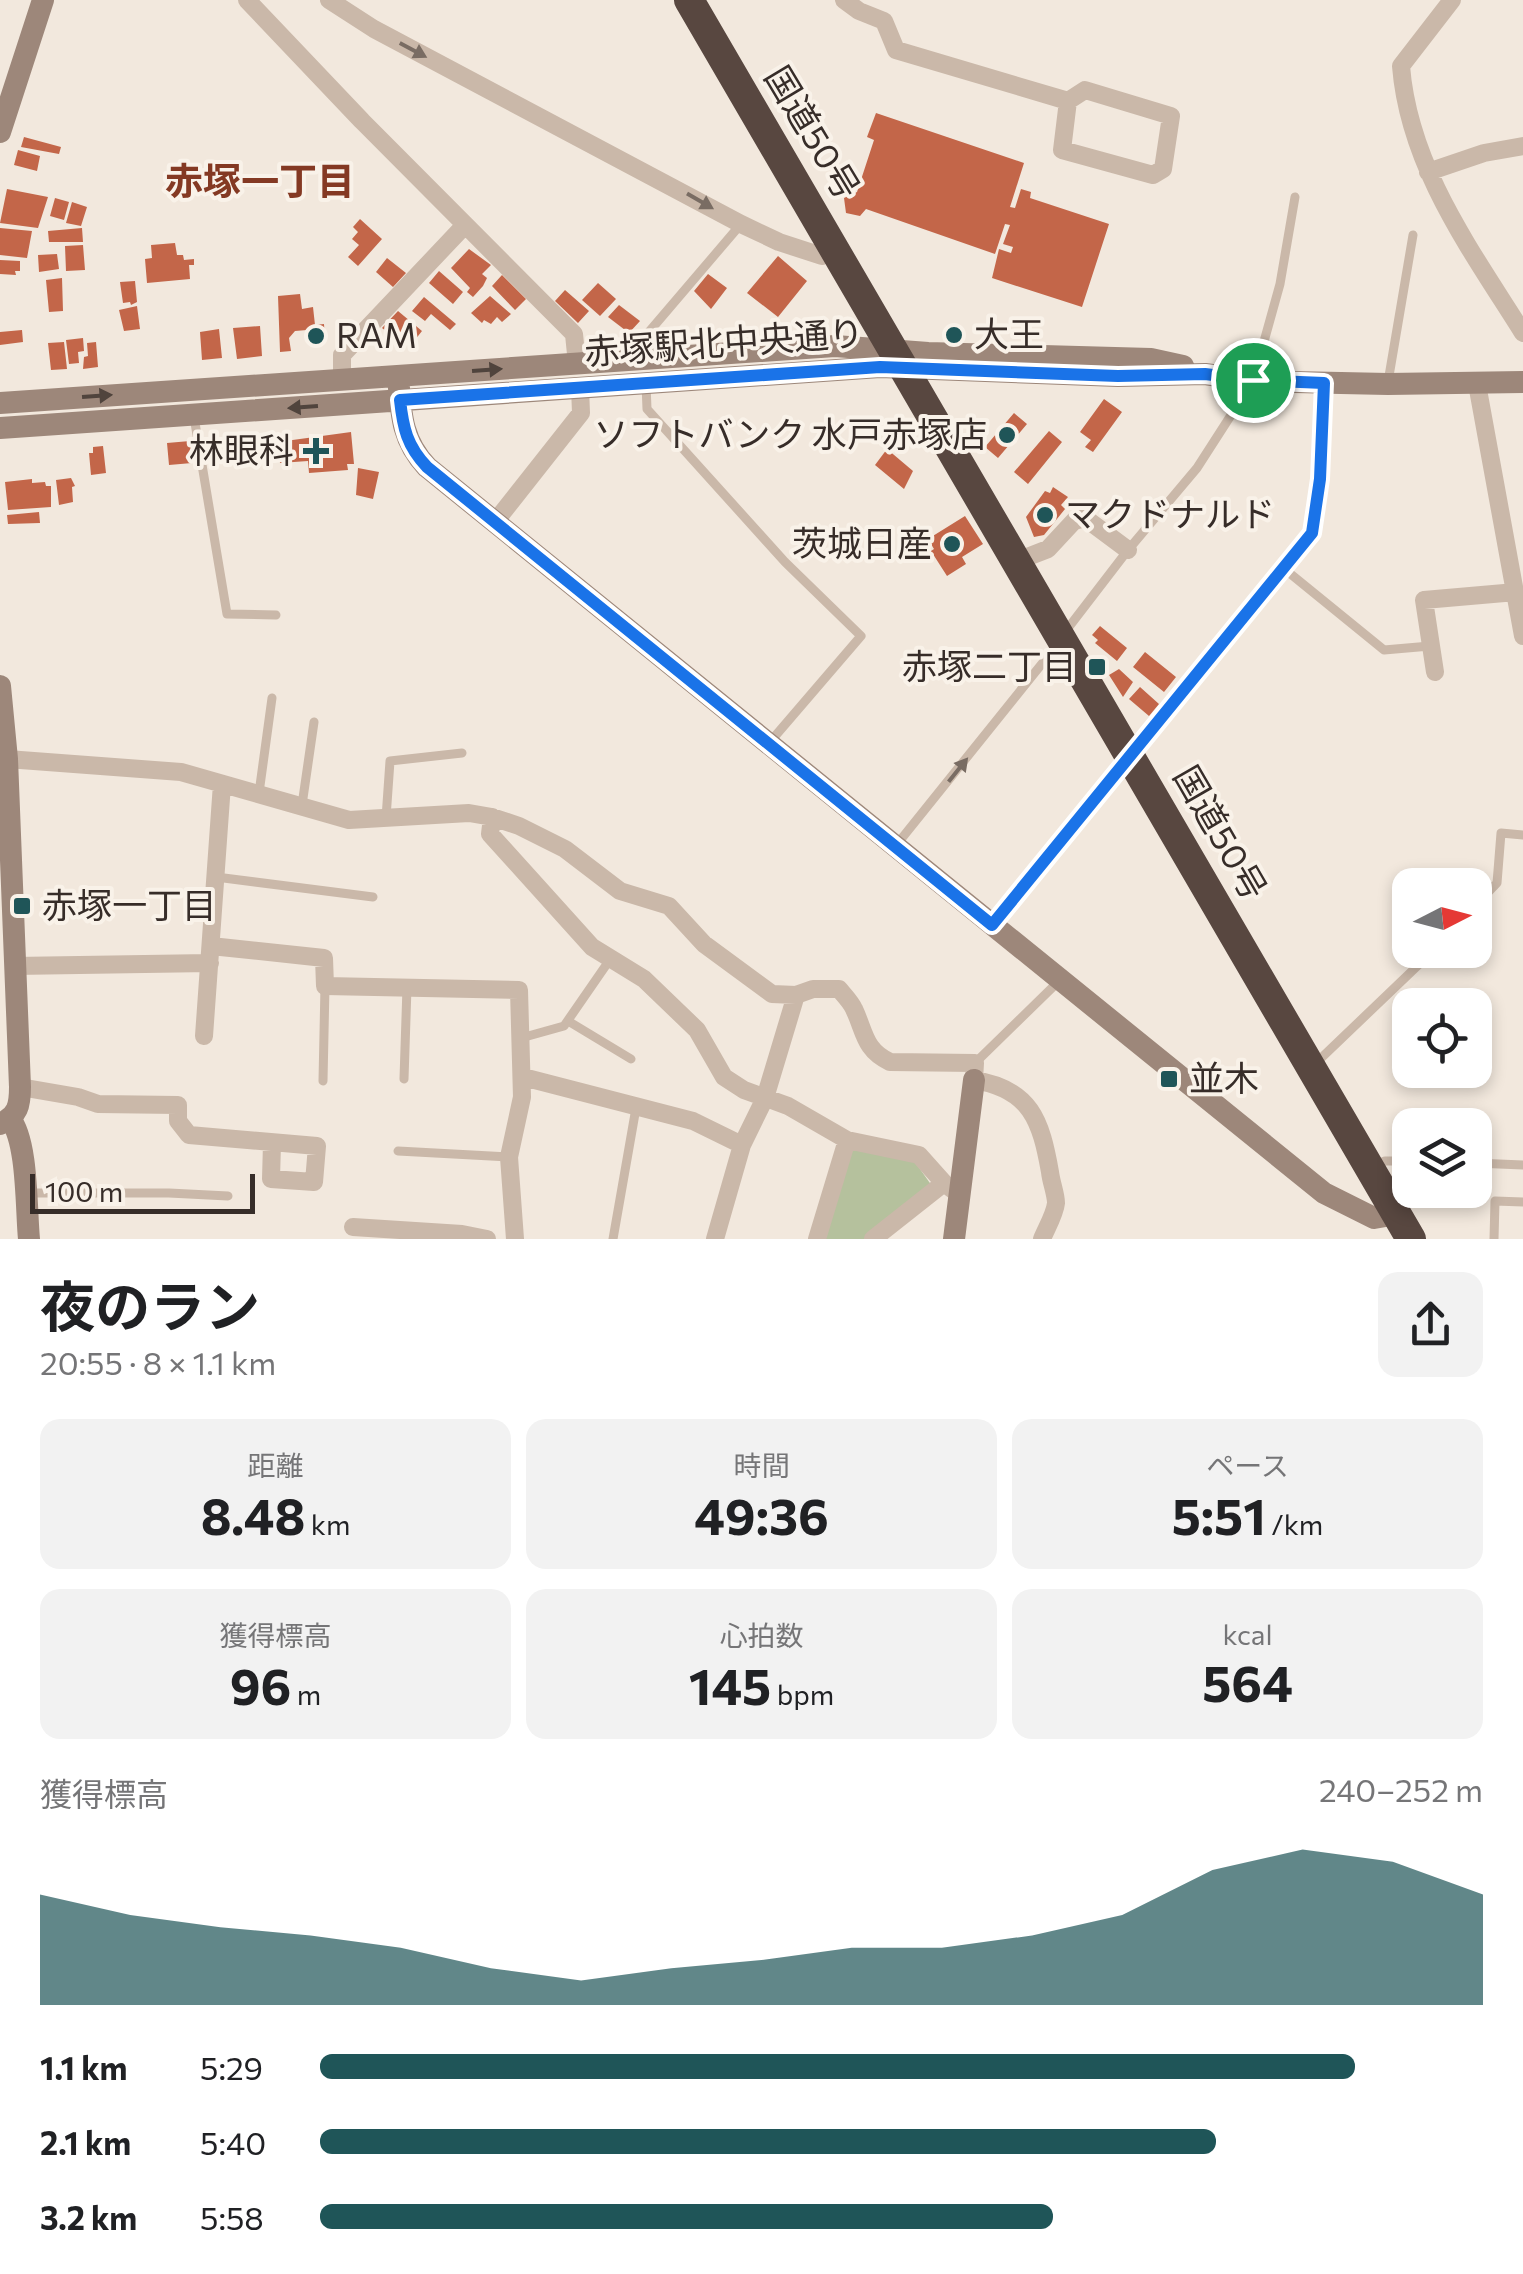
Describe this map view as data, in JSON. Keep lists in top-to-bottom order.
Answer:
{
  "streets": {
    "highway": ["国道50号"],
    "street": ["赤塚駅北中央通り"]
  },
  "crossings": [
    ["国道50号", "赤塚駅北中央通り"]
  ],
  "districts": ["赤塚一丁目"],
  "places": {
    "other": [
      "大王",
      "RAM",
      "ソフトバンク 水戸赤塚店",
      "マクドナルド",
      "茨城日産"
    ],
    "health": ["林眼科"],
    "transit": ["赤塚二丁目", "赤塚一丁目", "並木"]
  },
  "scale_bar": "100 m",
  "north": "right",
  "page": {
    "scale": "100 m",
    "heading": ["夜のラン", "20:55 · 8 × 1.1 km"],
    "stats": [
      ["距離", "8.48 km"],
      ["時間", "49:36"],
      ["ペース", "5:51 /km"],
      ["獲得標高", "96 m"],
      ["心拍数", "145 bpm"],
      ["kcal", "564"]
    ],
    "chart": ["獲得標高", "240–252 m"],
    "list": [
      {
        "name": "1.1 km",
        "note": "5:29"
      },
      {
        "name": "2.1 km",
        "note": "5:40"
      },
      {
        "name": "3.2 km",
        "note": "5:58"
      }
    ]
  }
}
